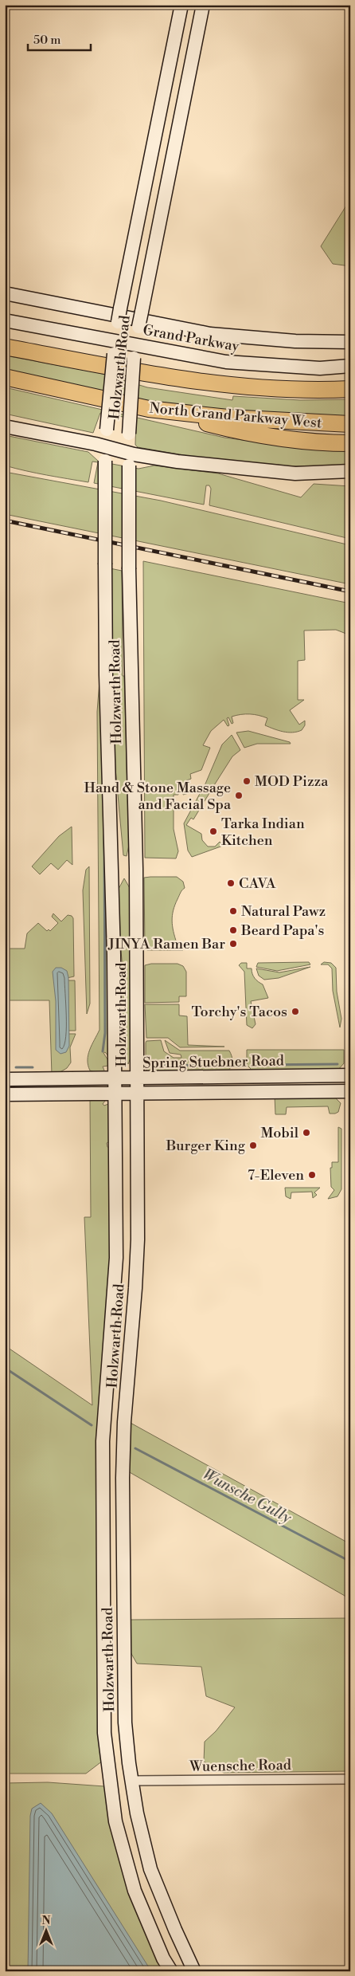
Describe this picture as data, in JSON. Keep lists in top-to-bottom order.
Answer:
{
  "streets": {
    "highway": ["North Grand Parkway West"],
    "main road": ["Grand Parkway", "Holzwarth Road", "Spring Stuebner Road"],
    "street": ["Wuensche Road"]
  },
  "crossings": [
    ["Grand Parkway", "Holzwarth Road"],
    ["Holzwarth Road", "Spring Stuebner Road"],
    ["Holzwarth Road", "Wuensche Road"]
  ],
  "water": ["Wunsche Gully"],
  "places": [
    "MOD Pizza",
    "Hand & Stone Massage and Facial Spa",
    "Tarka Indian Kitchen",
    "CAVA",
    "Natural Pawz",
    "Beard Papa's",
    "JINYA Ramen Bar",
    "Torchy's Tacos",
    "Mobil",
    "Burger King",
    "7-Eleven"
  ],
  "scale_bar": "50 m",
  "north": "top"
}
